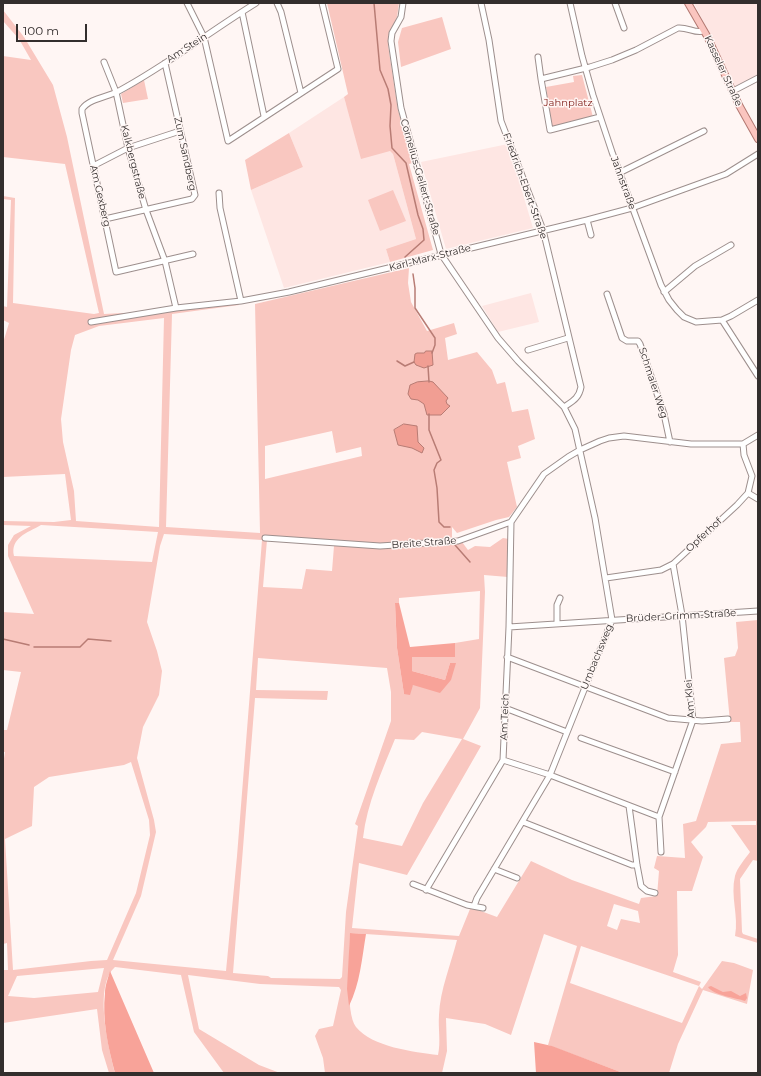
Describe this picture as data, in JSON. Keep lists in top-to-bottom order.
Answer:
{
  "streets": {
    "main road": ["Kasseler Straße"],
    "street": [
      "Am Stein",
      "Zum Sandberg",
      "Kalkbergstraße",
      "Cornelius-Gellert-Straße",
      "Jahnstraße",
      "Friedrich-Ebert-Straße",
      "Am Gexberg",
      "Karl-Marx-Straße",
      "Schmaler Weg",
      "Opferhof",
      "Breite Straße",
      "Brüder-Grimm-Straße",
      "Umbachsweg",
      "Am Klei",
      "Am Teich"
    ]
  },
  "crossings": [
    ["Am Stein", "Zum Sandberg"],
    ["Am Stein", "Kalkbergstraße"],
    ["Am Stein", "Am Gexberg"],
    ["Zum Sandberg", "Kalkbergstraße"],
    ["Kalkbergstraße", "Am Gexberg"],
    ["Kalkbergstraße", "Karl-Marx-Straße"],
    ["Cornelius-Gellert-Straße", "Friedrich-Ebert-Straße"],
    ["Cornelius-Gellert-Straße", "Karl-Marx-Straße"],
    ["Cornelius-Gellert-Straße", "Umbachsweg"],
    ["Jahnstraße", "Karl-Marx-Straße"],
    ["Friedrich-Ebert-Straße", "Karl-Marx-Straße"],
    ["Friedrich-Ebert-Straße", "Umbachsweg"],
    ["Opferhof", "Umbachsweg"],
    ["Opferhof", "Am Klei"],
    ["Breite Straße", "Am Teich"],
    ["Brüder-Grimm-Straße", "Umbachsweg"],
    ["Brüder-Grimm-Straße", "Am Klei"],
    ["Brüder-Grimm-Straße", "Am Teich"]
  ],
  "parks": ["Jahnplatz"],
  "scale_bar": "100 m"
}
